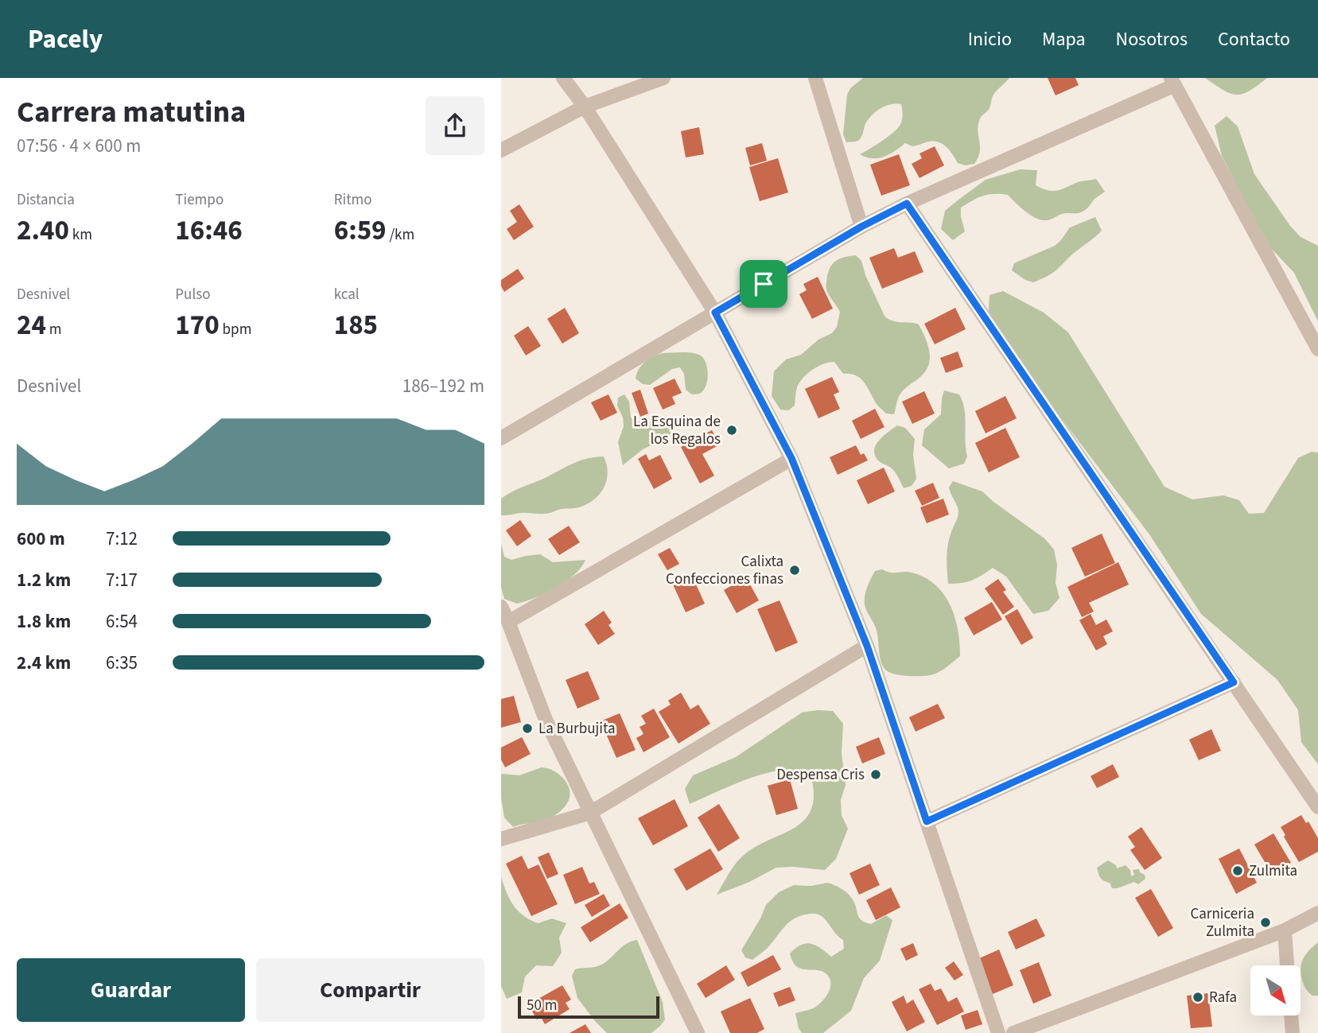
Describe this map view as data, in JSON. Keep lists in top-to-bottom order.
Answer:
{
  "places": [
    "La Esquina de los Regalos",
    "Calixta Confecciones finas",
    "La Burbujita",
    "Despensa Cris",
    "Zulmita",
    "Carniceria Zulmita",
    "Rafa"
  ],
  "scale_bar": "50 m",
  "north": "bottom right",
  "page": {
    "header": "Pacely",
    "nav": [
      "Inicio",
      "Mapa",
      "Nosotros",
      "Contacto"
    ],
    "heading": ["Carrera matutina", "07:56 · 4 × 600 m"],
    "stats": [
      ["Distancia", "2.40 km"],
      ["Tiempo", "16:46"],
      ["Ritmo", "6:59 /km"],
      ["Desnivel", "24 m"],
      ["Pulso", "170 bpm"],
      ["kcal", "185"]
    ],
    "chart": ["Desnivel", "186–192 m"],
    "list": [
      {
        "name": "600 m",
        "note": "7:12"
      },
      {
        "name": "1.2 km",
        "note": "7:17"
      },
      {
        "name": "1.8 km",
        "note": "6:54"
      },
      {
        "name": "2.4 km",
        "note": "6:35"
      }
    ],
    "buttons": ["Guardar", "Compartir"],
    "scale": "50 m"
  }
}
